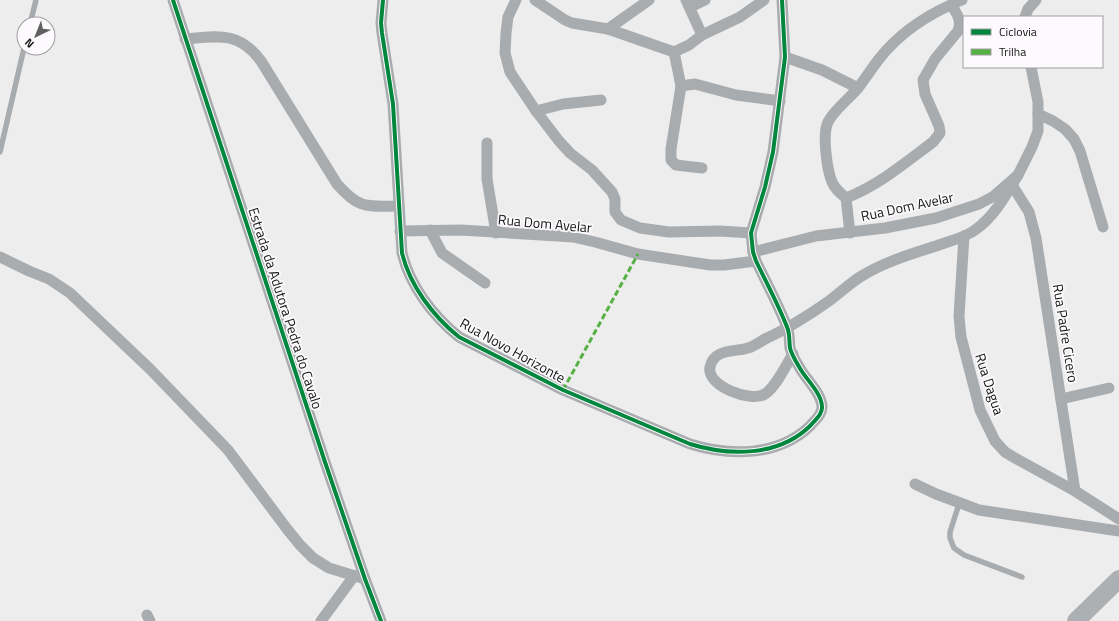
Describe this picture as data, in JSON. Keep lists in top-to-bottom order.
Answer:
{
  "streets": {
    "street": [
      "Rua Dom Avelar",
      "Estrada da Adutora Pedra do Cavalo",
      "Rua Padre Cicero",
      "Rua Novo Horizonte",
      "Rua Dagua"
    ]
  },
  "crossings": [
    ["Rua Dom Avelar", "Rua Novo Horizonte"],
    ["Rua Padre Cicero", "Rua Dagua"]
  ],
  "legend": ["Ciclovia", "Trilha"],
  "north": "bottom left"
}
